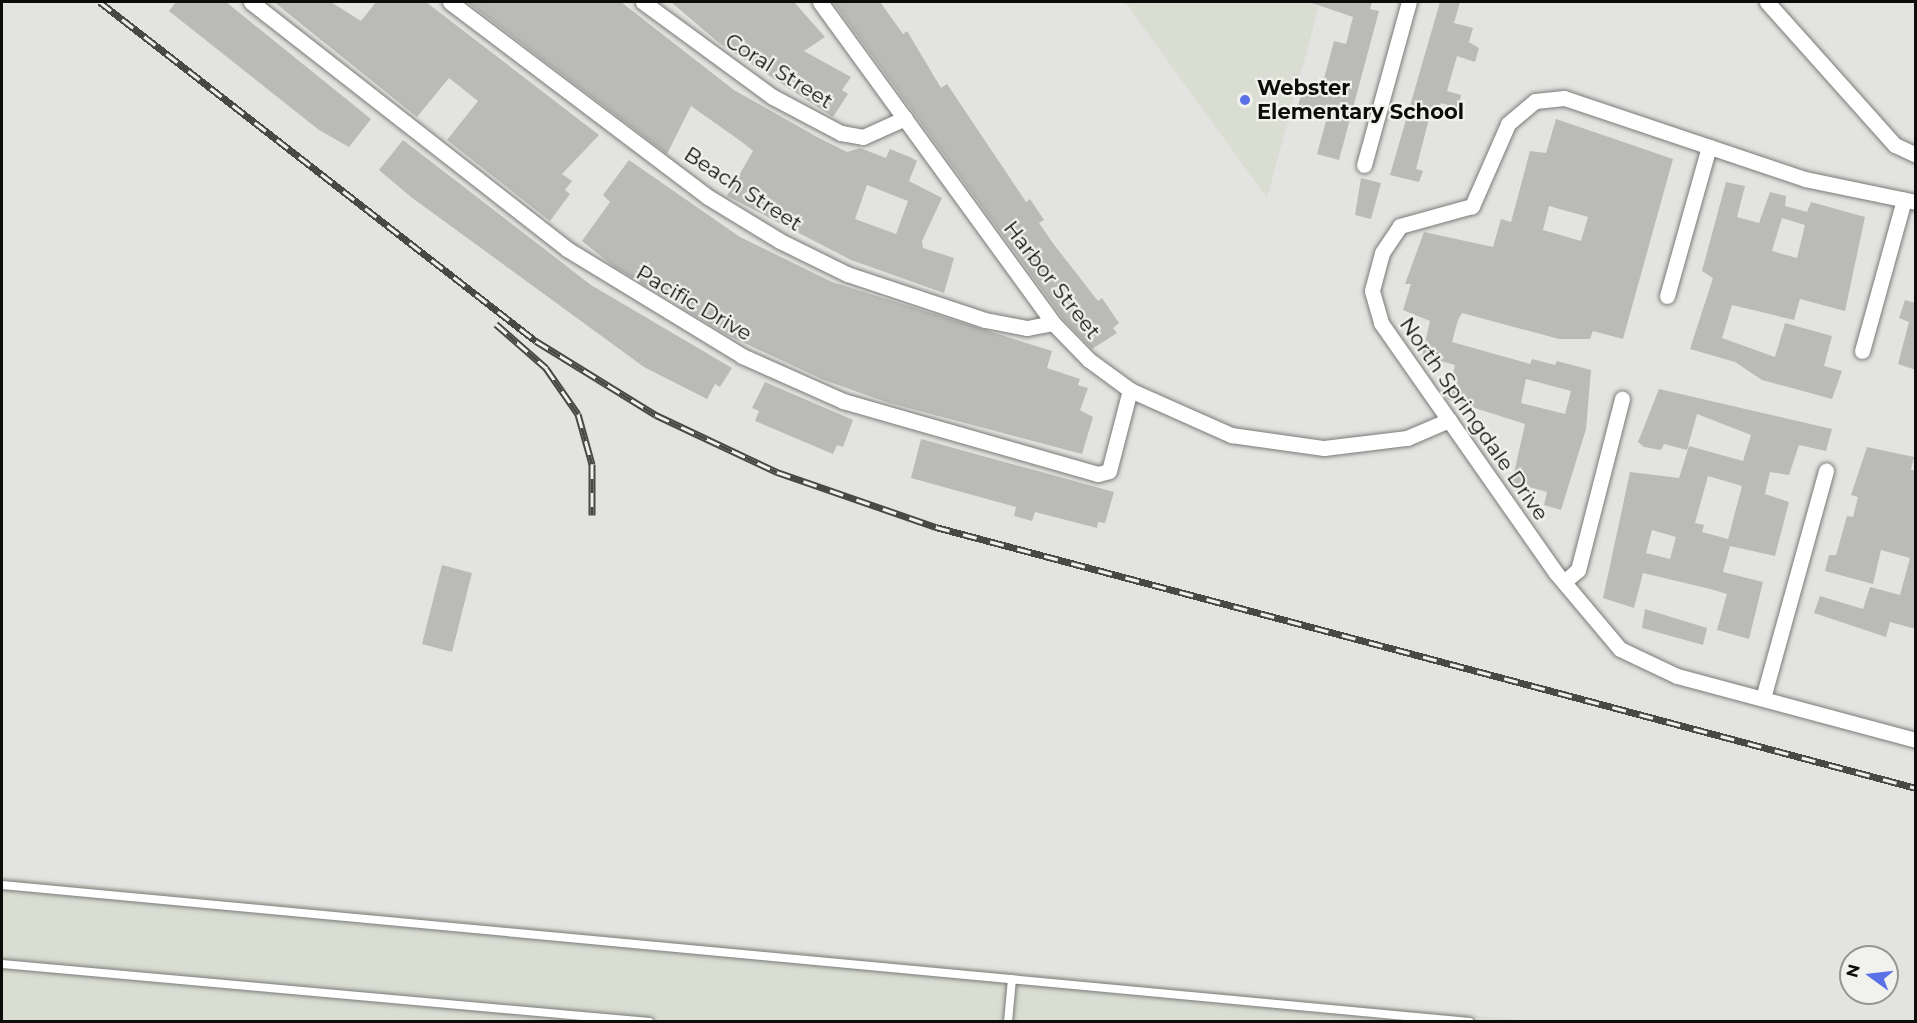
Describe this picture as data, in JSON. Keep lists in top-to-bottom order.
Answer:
{
  "streets": {
    "street": [
      "Coral Street",
      "Beach Street",
      "Harbor Street",
      "Pacific Drive",
      "North Springdale Drive"
    ]
  },
  "crossings": [
    ["Coral Street", "Harbor Street"],
    ["Beach Street", "Harbor Street"],
    ["Harbor Street", "Pacific Drive"],
    ["Harbor Street", "North Springdale Drive"]
  ],
  "places": ["Webster Elementary School"],
  "north": "left"
}
